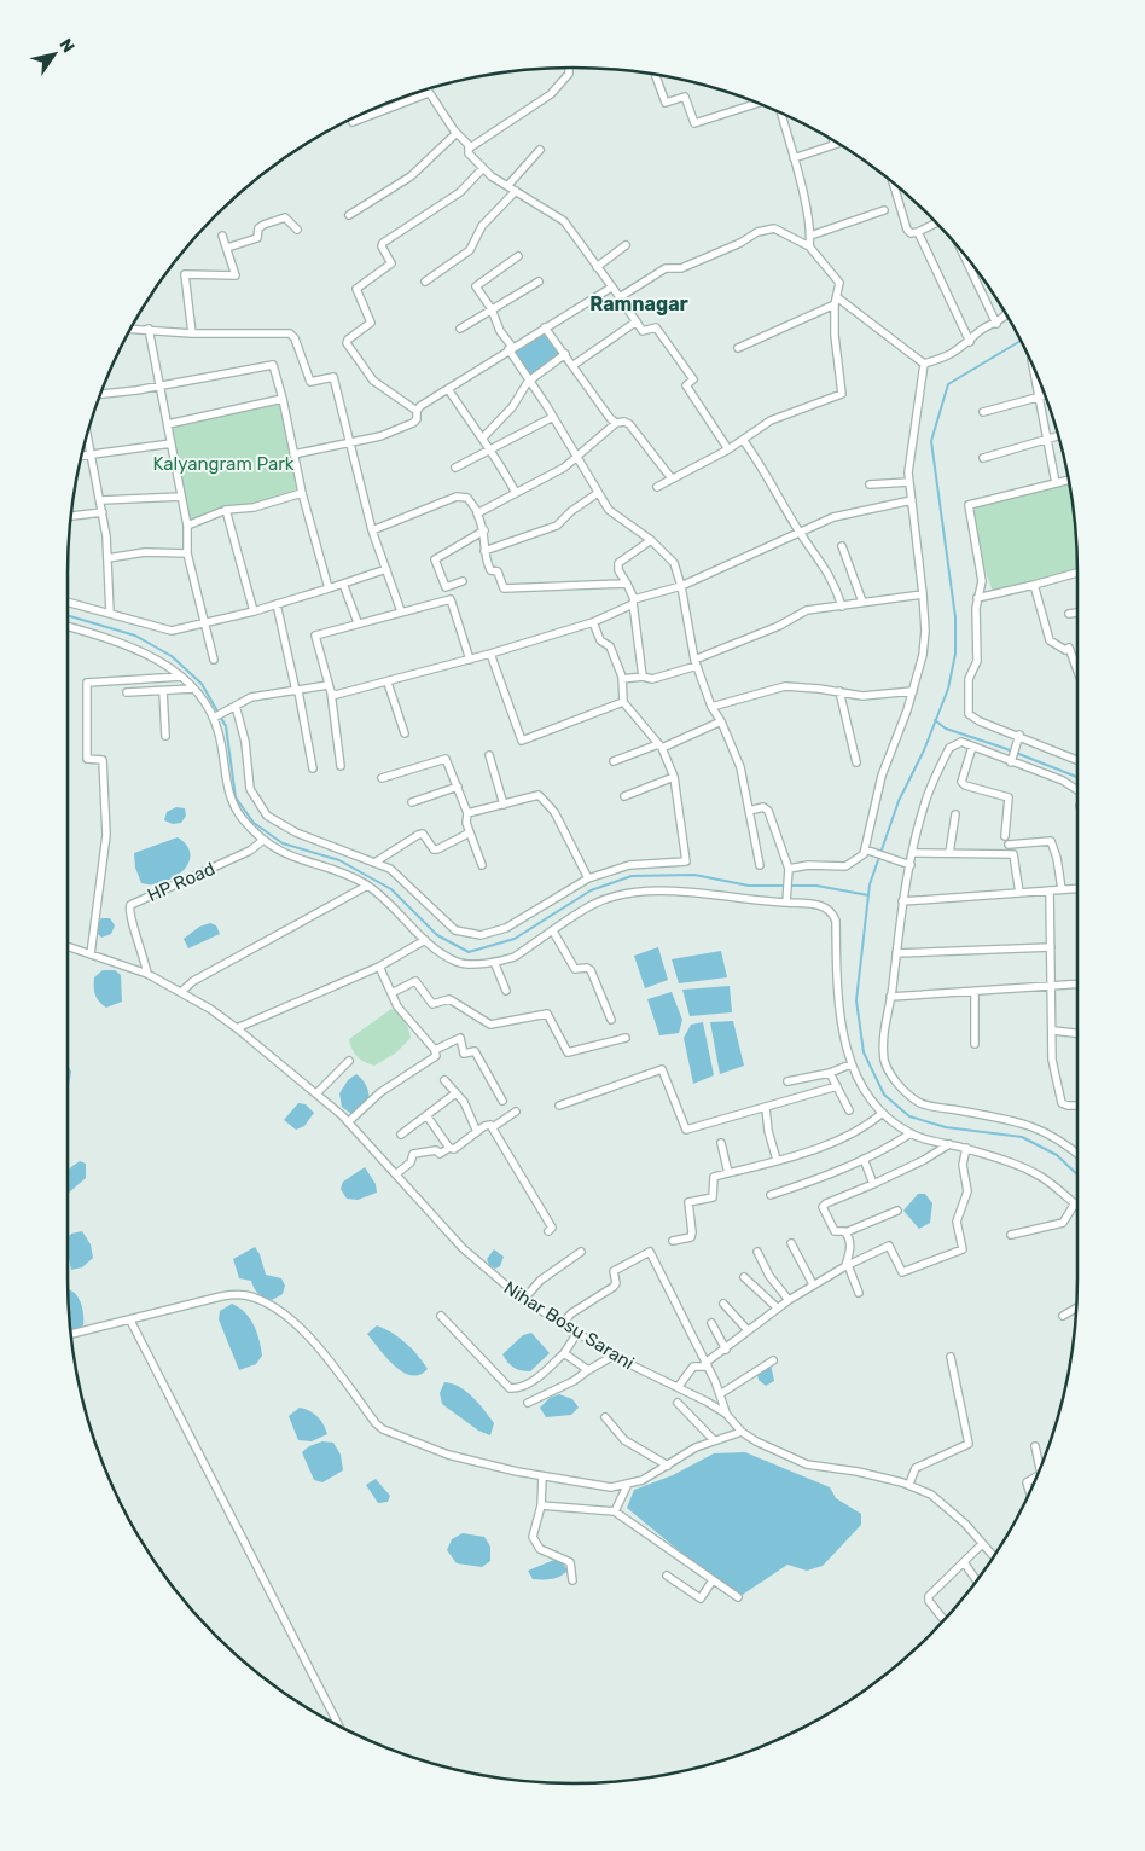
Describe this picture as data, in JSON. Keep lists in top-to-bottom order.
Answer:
{
  "streets": {
    "street": ["HP Road", "Nihar Bosu Sarani"]
  },
  "crossings": [
    ["HP Road", "Nihar Bosu Sarani"]
  ],
  "districts": ["Ramnagar"],
  "parks": ["Kalyangram Park"],
  "north": "top right"
}
